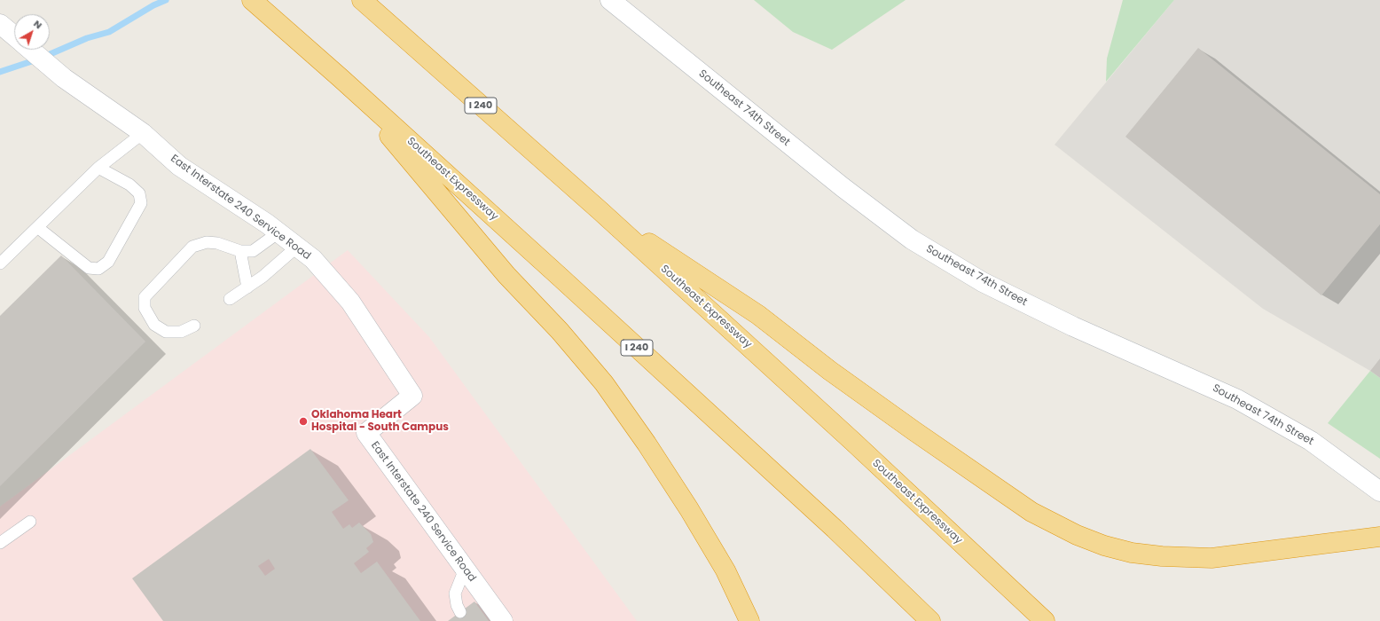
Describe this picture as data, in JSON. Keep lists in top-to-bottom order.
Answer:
{
  "streets": {
    "highway": ["I 240", "Southeast Expressway"],
    "street": ["Southeast 74th Street", "East Interstate 240 Service Road"]
  },
  "places": ["Oklahoma Heart Hospital - South Campus"],
  "north": "top right"
}
